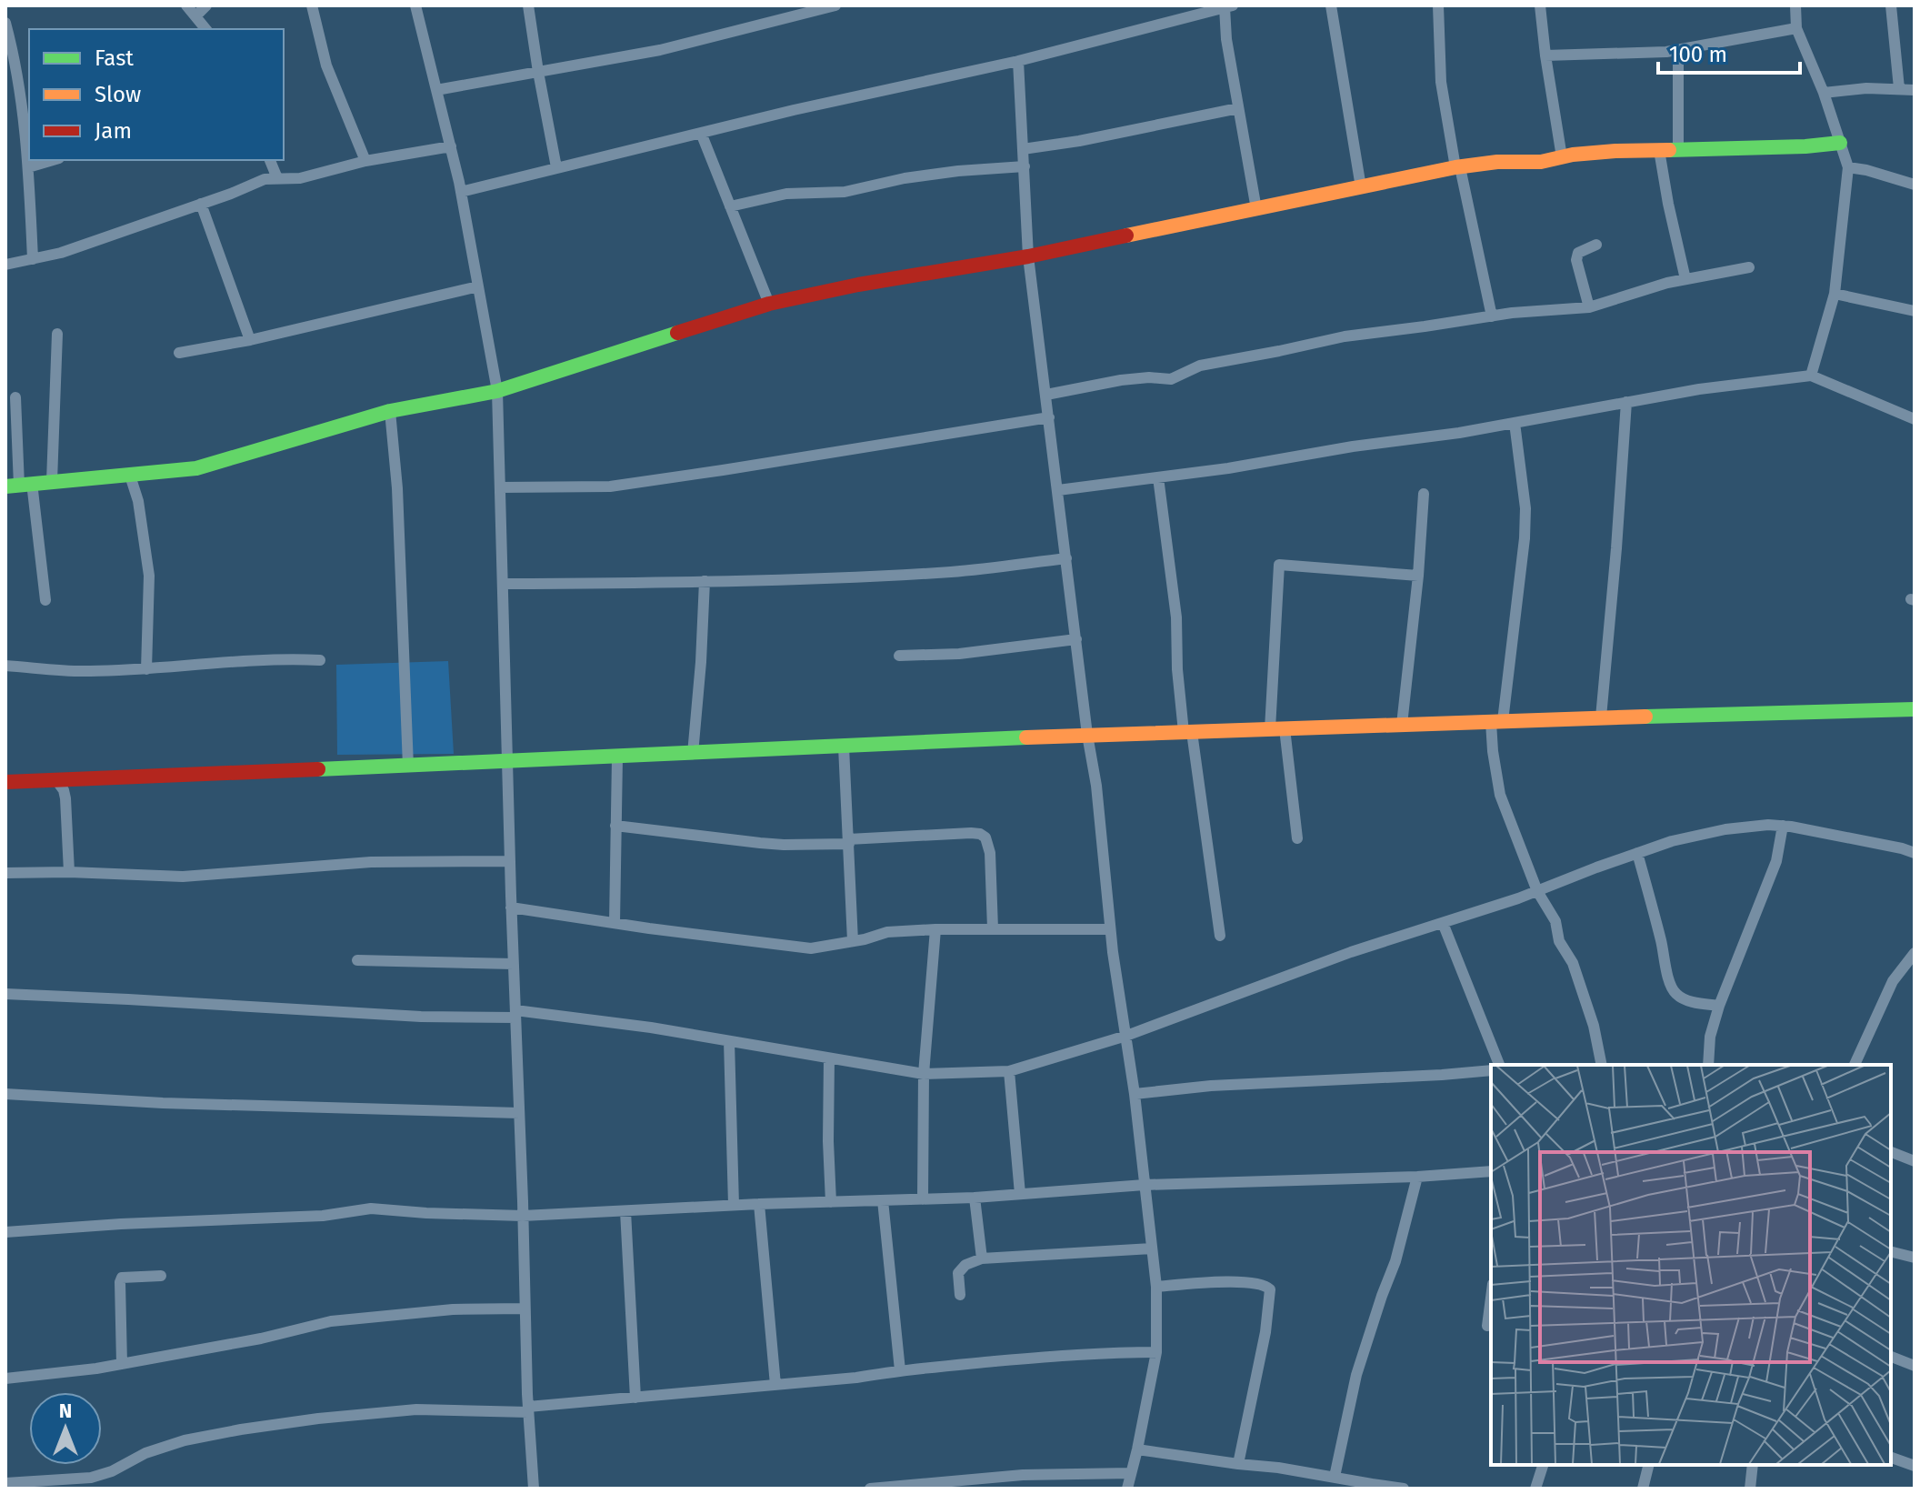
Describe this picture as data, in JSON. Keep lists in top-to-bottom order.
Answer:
{
  "legend": ["Fast", "Slow", "Jam"],
  "scale_bar": "100 m",
  "north": "top"
}
